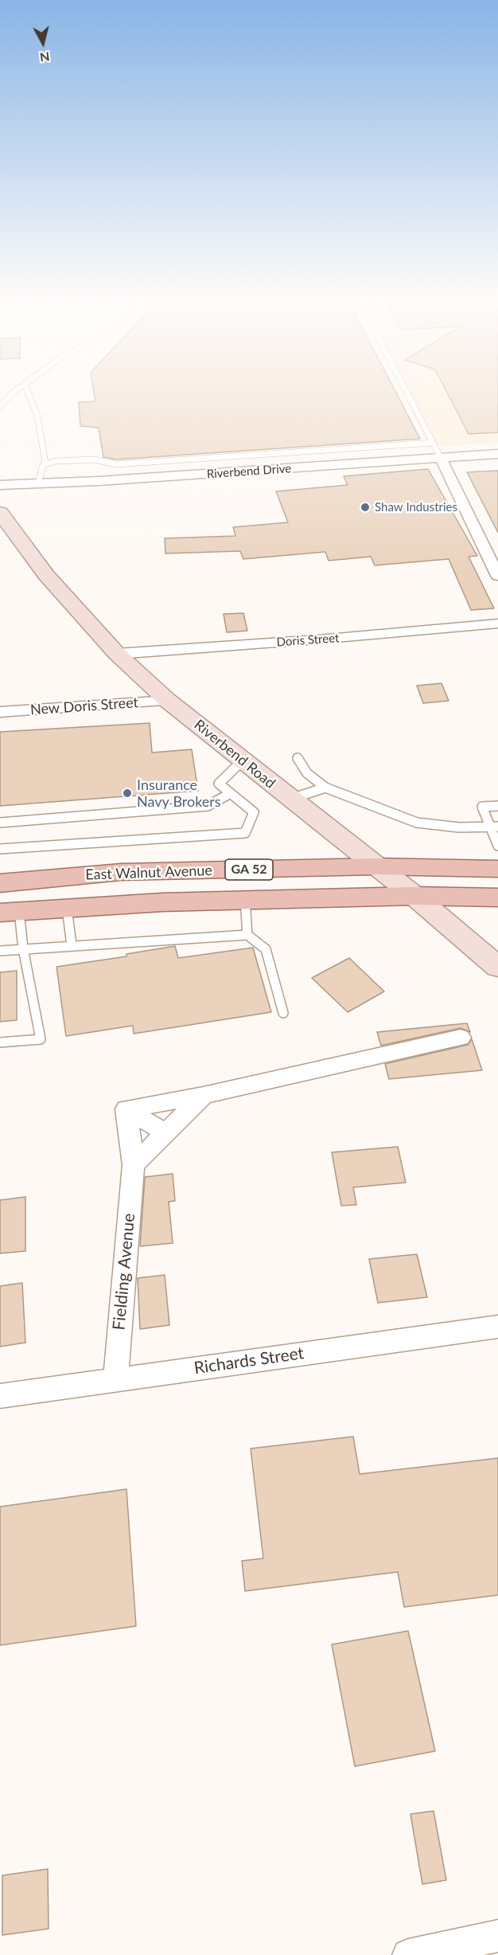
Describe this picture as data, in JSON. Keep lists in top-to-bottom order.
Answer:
{
  "streets": {
    "main road": ["GA 52", "East Walnut Avenue"],
    "street": [
      "Riverbend Drive",
      "Doris Street",
      "New Doris Street",
      "Riverbend Road",
      "Fielding Avenue",
      "Richards Street"
    ]
  },
  "crossings": [
    ["Doris Street", "Riverbend Road"],
    ["New Doris Street", "Riverbend Road"],
    ["Riverbend Road", "East Walnut Avenue"],
    ["Fielding Avenue", "Richards Street"]
  ],
  "places": ["Shaw Industries", "Insurance Navy Brokers"],
  "north": "bottom"
}
